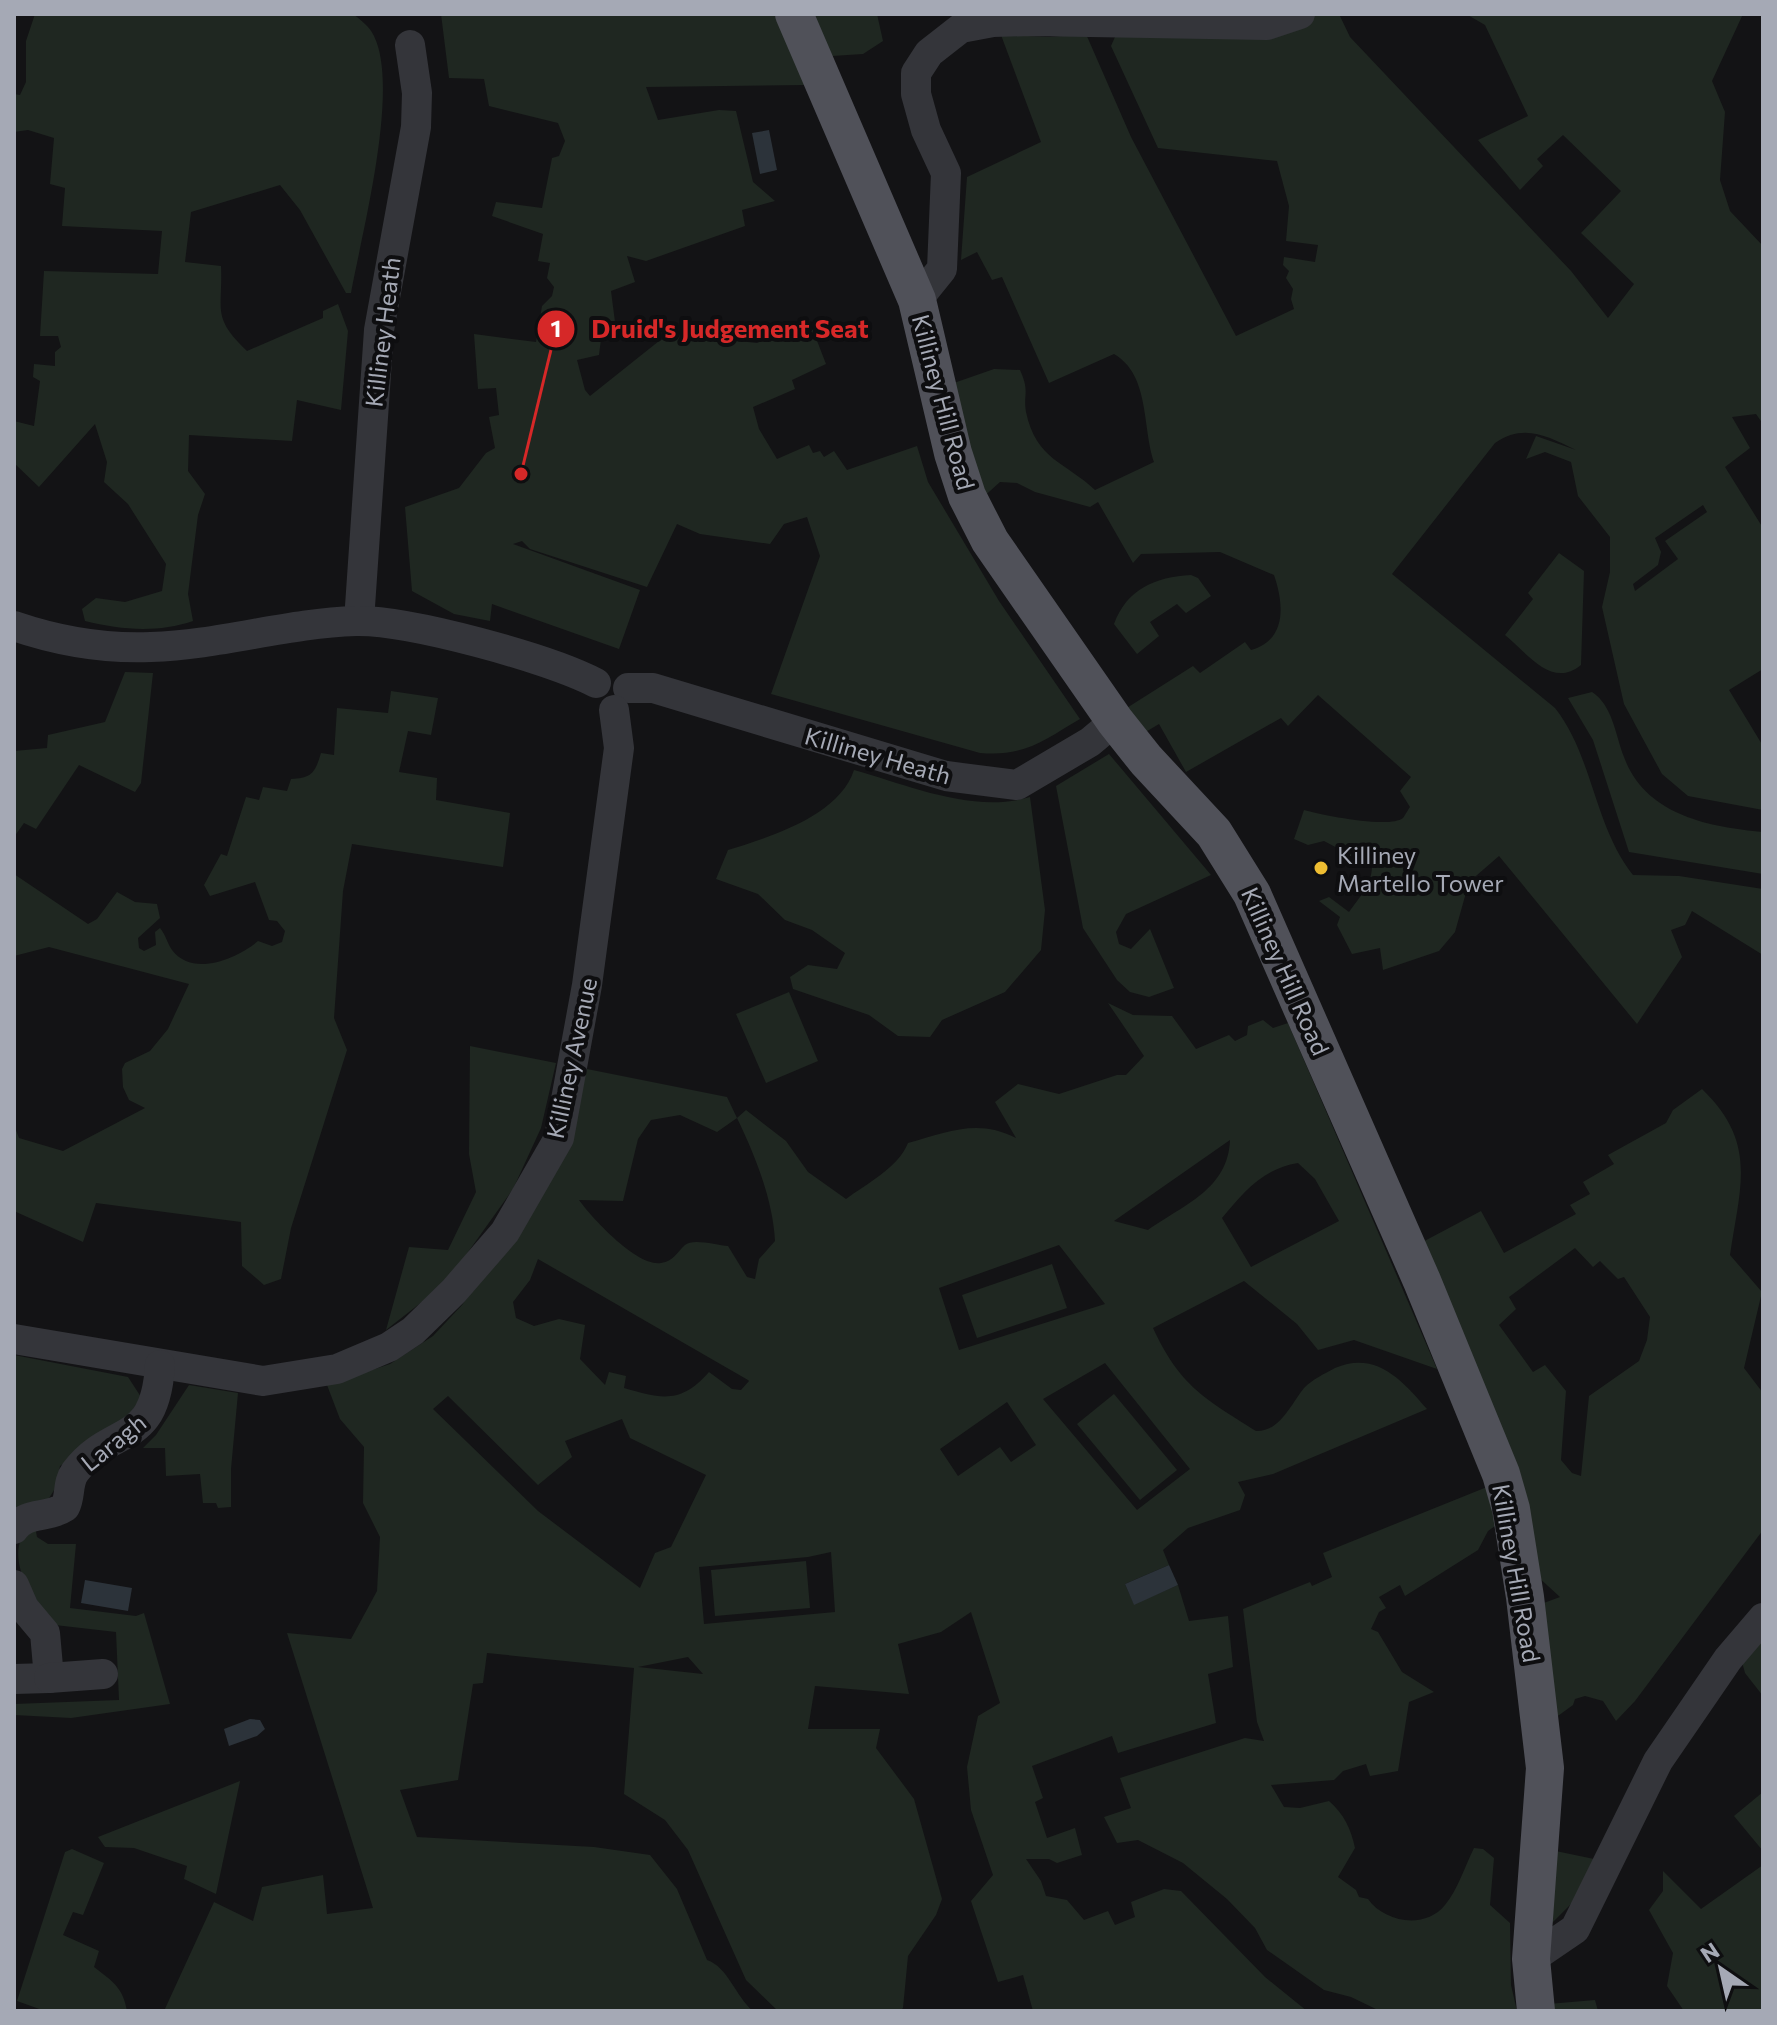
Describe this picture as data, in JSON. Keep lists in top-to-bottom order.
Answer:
{
  "streets": {
    "main road": ["Killiney Hill Road"],
    "street": ["Killiney Heath", "Killiney Avenue", "Laragh"]
  },
  "crossings": [
    ["Killiney Heath", "Killiney Hill Road"],
    ["Killiney Heath", "Killiney Avenue"],
    ["Killiney Avenue", "Laragh"]
  ],
  "places": ["Druid's Judgement Seat", "Killiney Martello Tower"],
  "north": "top left"
}
